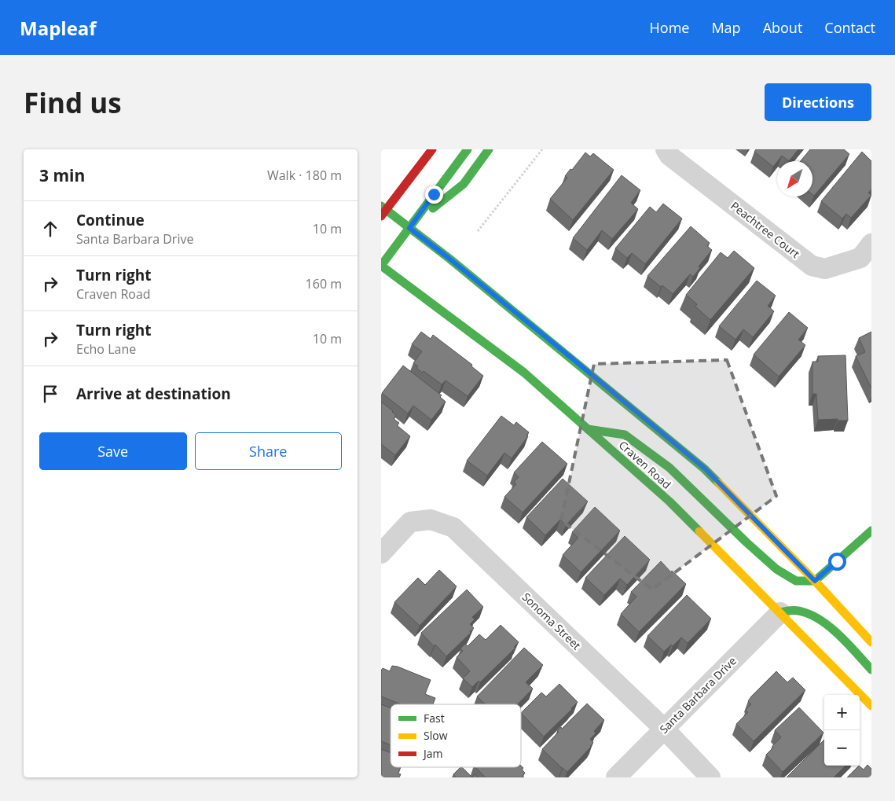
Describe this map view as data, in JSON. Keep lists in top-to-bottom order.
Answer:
{
  "streets": {
    "main road": ["Craven Road"],
    "street": ["Peachtree Court", "Sonoma Street", "Santa Barbara Drive"]
  },
  "crossings": [
    ["Craven Road", "Santa Barbara Drive"],
    ["Sonoma Street", "Santa Barbara Drive"]
  ],
  "legend": ["Fast", "Slow", "Jam"],
  "north": "bottom left",
  "page": {
    "header": "Mapleaf",
    "nav": [
      "Home",
      "Map",
      "About",
      "Contact"
    ],
    "buttons": [
      "Directions",
      ["Save", "Share"]
    ],
    "title": "Find us",
    "heading": ["3 min", "Walk · 180 m"],
    "list": [
      ["Continue", "Santa Barbara Drive", "10 m"],
      ["Turn right", "Craven Road", "160 m"],
      ["Turn right", "Echo Lane", "10 m"],
      "Arrive at destination"
    ],
    "map_buttons": ["+", "−"]
  }
}
